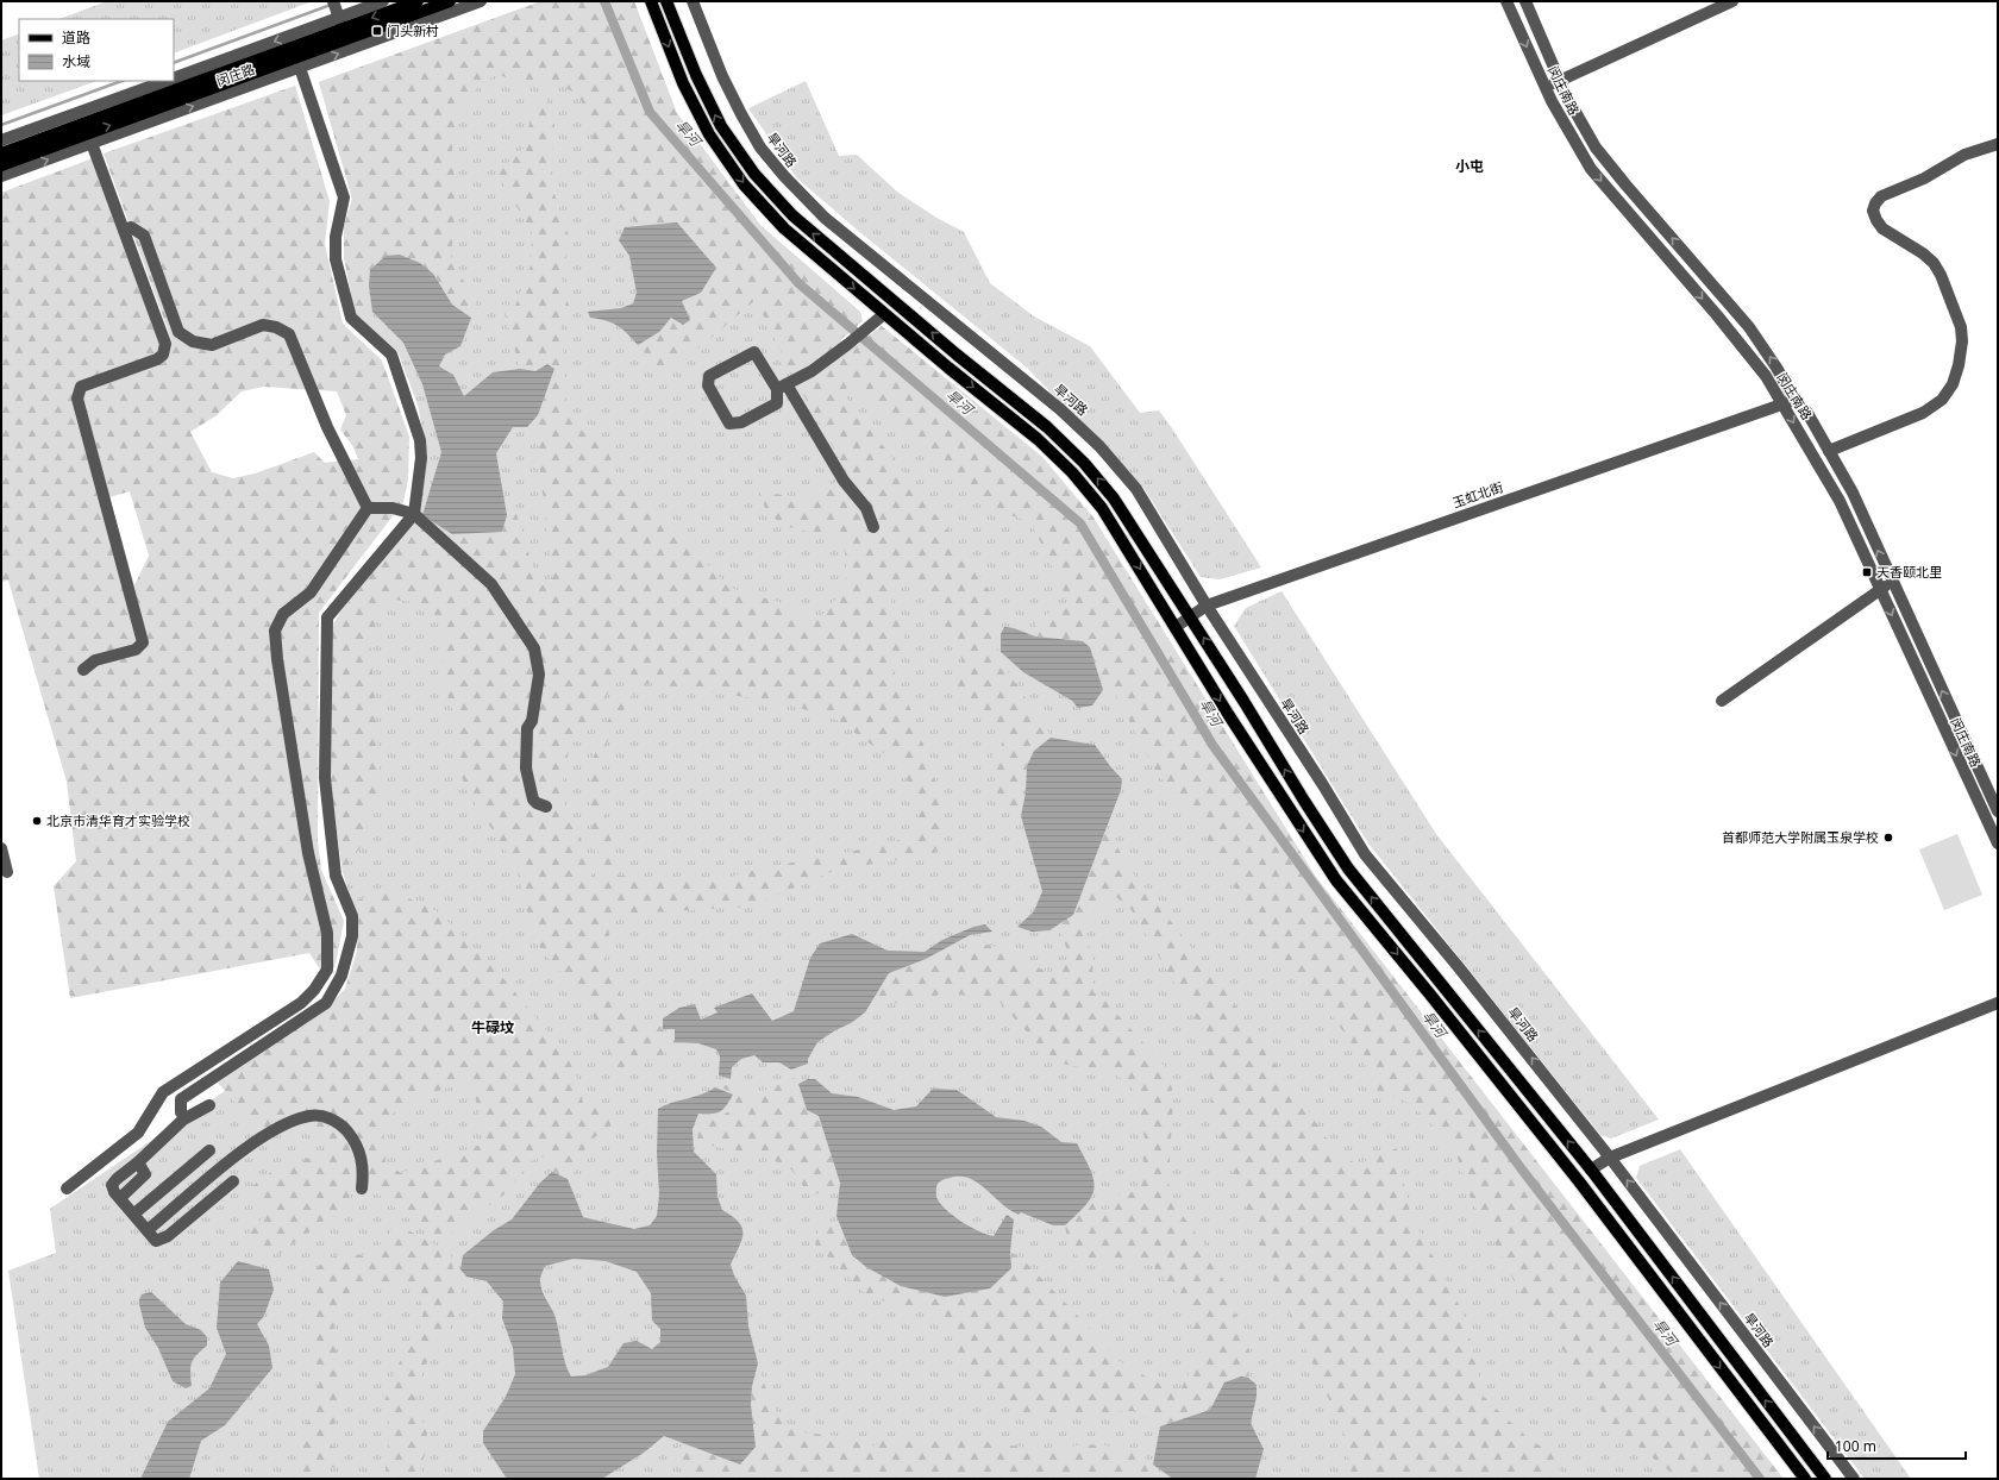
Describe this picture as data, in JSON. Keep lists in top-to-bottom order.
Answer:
{
  "streets": {
    "main road": ["闵庄路"],
    "street": ["闵庄南路", "旱河路", "玉虹北街"]
  },
  "crossings": [
    ["闵庄南路", "玉虹北街"],
    ["旱河路", "玉虹北街"]
  ],
  "one_way": ["旱河路"],
  "districts": ["小屯", "牛碌坟"],
  "water": ["旱河"],
  "places": {
    "transit": ["门头新村", "天香颐北里"],
    "other": ["北京市清华育才实验学校", "首都师范大学附属玉泉学校"]
  },
  "legend": ["道路", "水域"],
  "scale_bar": "100 m"
}
